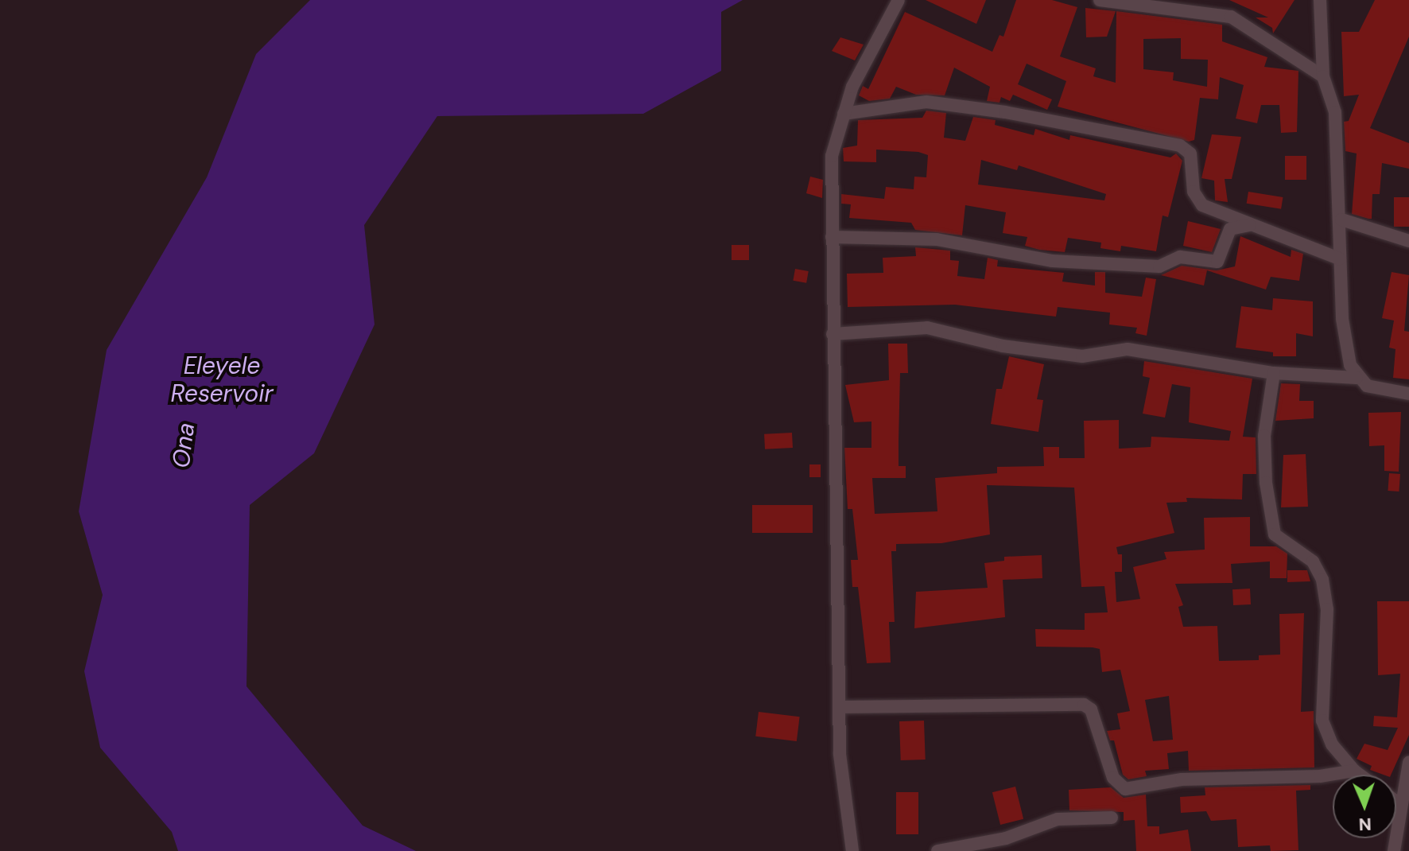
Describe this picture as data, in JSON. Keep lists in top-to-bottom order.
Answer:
{
  "water": ["Eleyele Reservoir", "Ona"],
  "north": "bottom"
}
